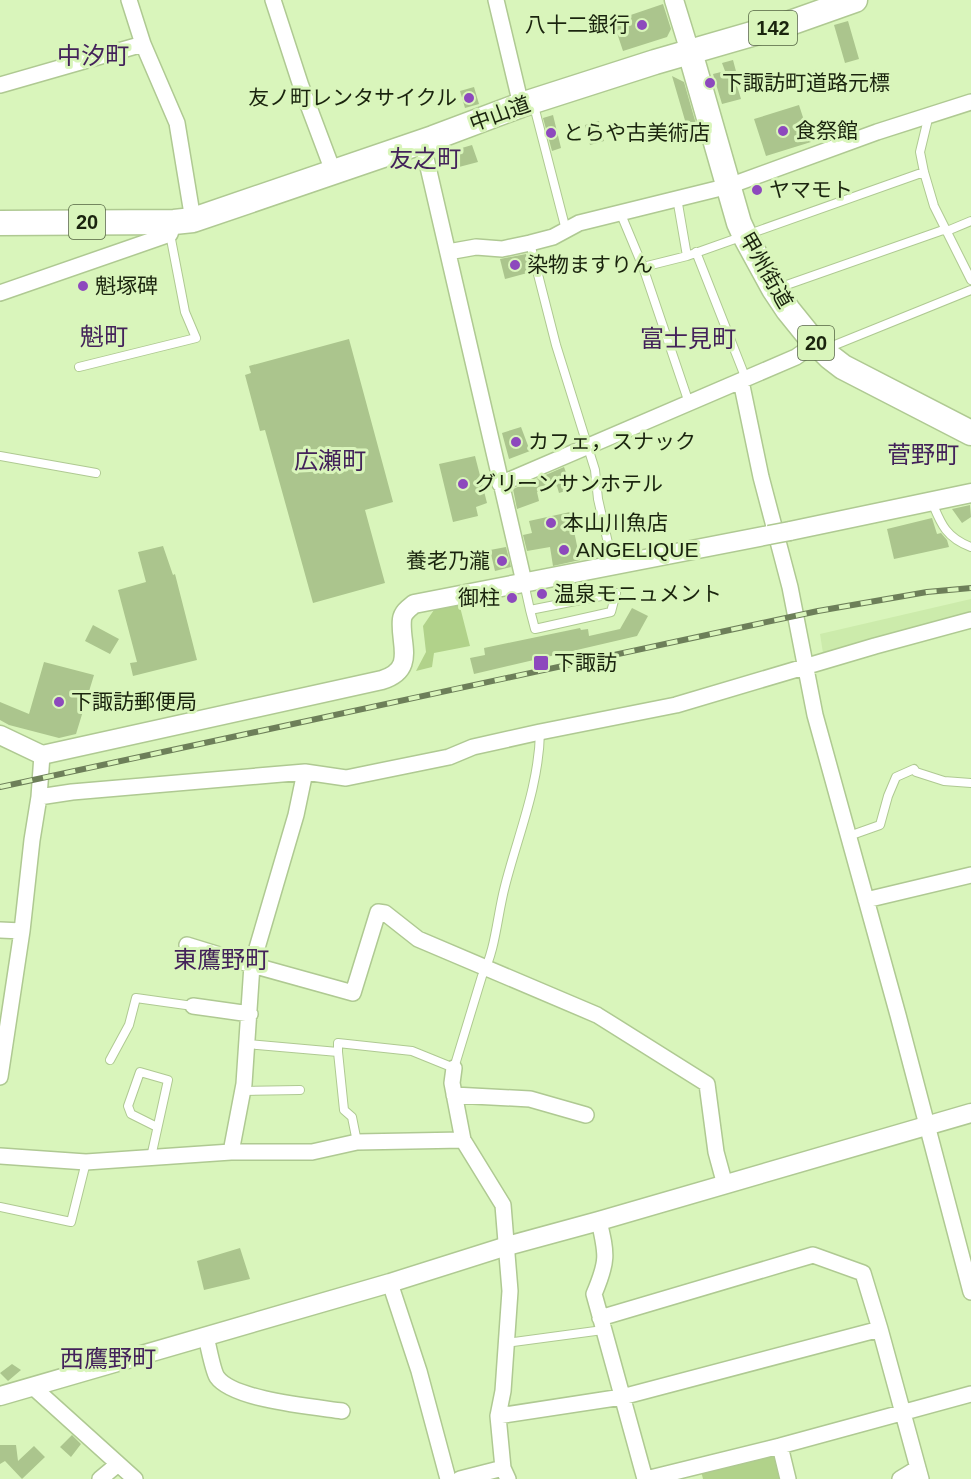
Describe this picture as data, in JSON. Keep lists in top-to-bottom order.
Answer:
{
  "streets": {
    "highway": [
      "142",
      "中山道",
      "20",
      "甲州街道"
    ]
  },
  "crossings": [
    ["142", "中山道"],
    ["142", "甲州街道"],
    ["中山道", "20"],
    ["中山道", "甲州街道"]
  ],
  "districts": [
    "中汐町",
    "友之町",
    "魁町",
    "富士見町",
    "菅野町",
    "広瀬町",
    "東鷹野町",
    "西鷹野町"
  ],
  "places": {
    "other": [
      "八十二銀行",
      "下諏訪町道路元標",
      "友ノ町レンタサイクル",
      "食祭館",
      "とらや古美術店",
      "ヤマモト",
      "染物ますりん",
      "魁塚碑",
      "カフェ，スナック",
      "グリーンサンホテル",
      "本山川魚店",
      "ANGELIQUE",
      "養老乃瀧",
      "温泉モニュメント",
      "御柱",
      "下諏訪郵便局"
    ],
    "transit": ["下諏訪"]
  }
}
